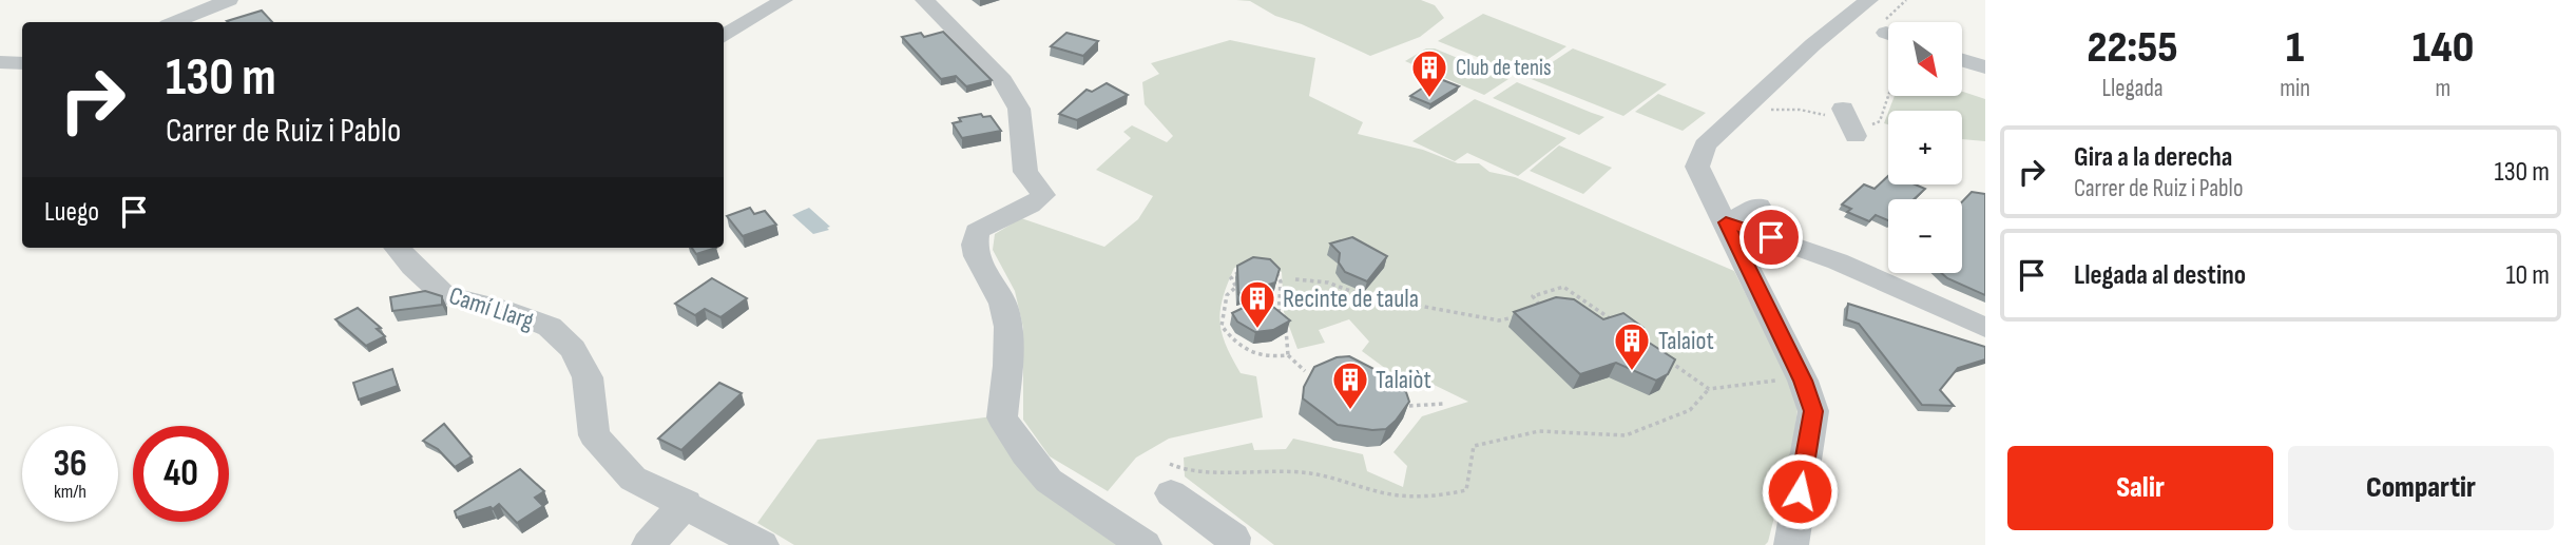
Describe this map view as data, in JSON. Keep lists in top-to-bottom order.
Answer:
{
  "streets": {
    "street": ["Camí Llarg"]
  },
  "places": {
    "building": [
      "Club de tenis",
      "Recinte de taula",
      "Talaiot",
      "Talaiòt"
    ]
  },
  "north": "bottom right",
  "page": {
    "eta": [
      "22:55",
      "Llegada",
      "1",
      "min",
      "140",
      "m"
    ],
    "map_buttons": ["+", "−"],
    "turn": ["130 m", "Carrer de Ruiz i Pablo"],
    "list": [
      {
        "name": "Gira a la derecha",
        "note": "Carrer de Ruiz i Pablo",
        "value": "130 m"
      },
      {
        "name": "Llegada al destino",
        "value": "10 m"
      }
    ],
    "then": "Luego",
    "speed": "36 km/h",
    "limit": "40",
    "buttons": ["Salir", "Compartir"]
  }
}
